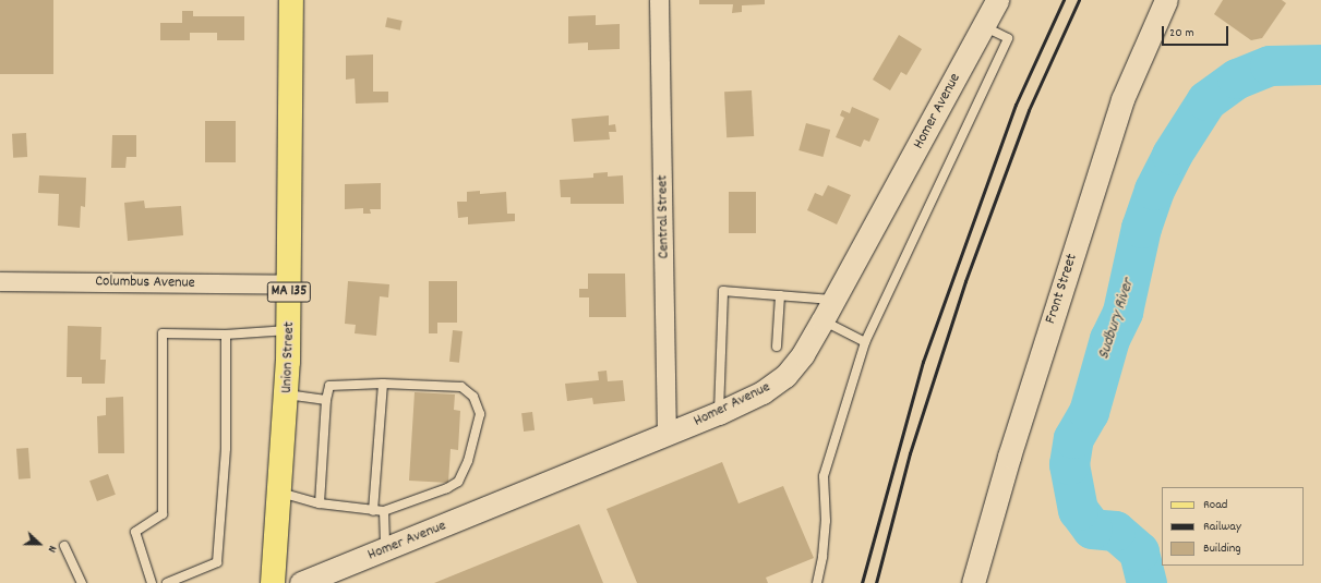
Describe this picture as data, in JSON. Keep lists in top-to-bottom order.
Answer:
{
  "streets": {
    "main road": ["MA 135", "Union Street"],
    "street": [
      "Homer Avenue",
      "Central Street",
      "Columbus Avenue",
      "Front Street"
    ]
  },
  "crossings": [
    ["Homer Avenue", "Central Street"],
    ["Columbus Avenue", "Union Street"]
  ],
  "water": ["Sudbury River"],
  "legend": ["Road", "Railway", "Building"],
  "scale_bar": "20 m",
  "north": "right"
}
